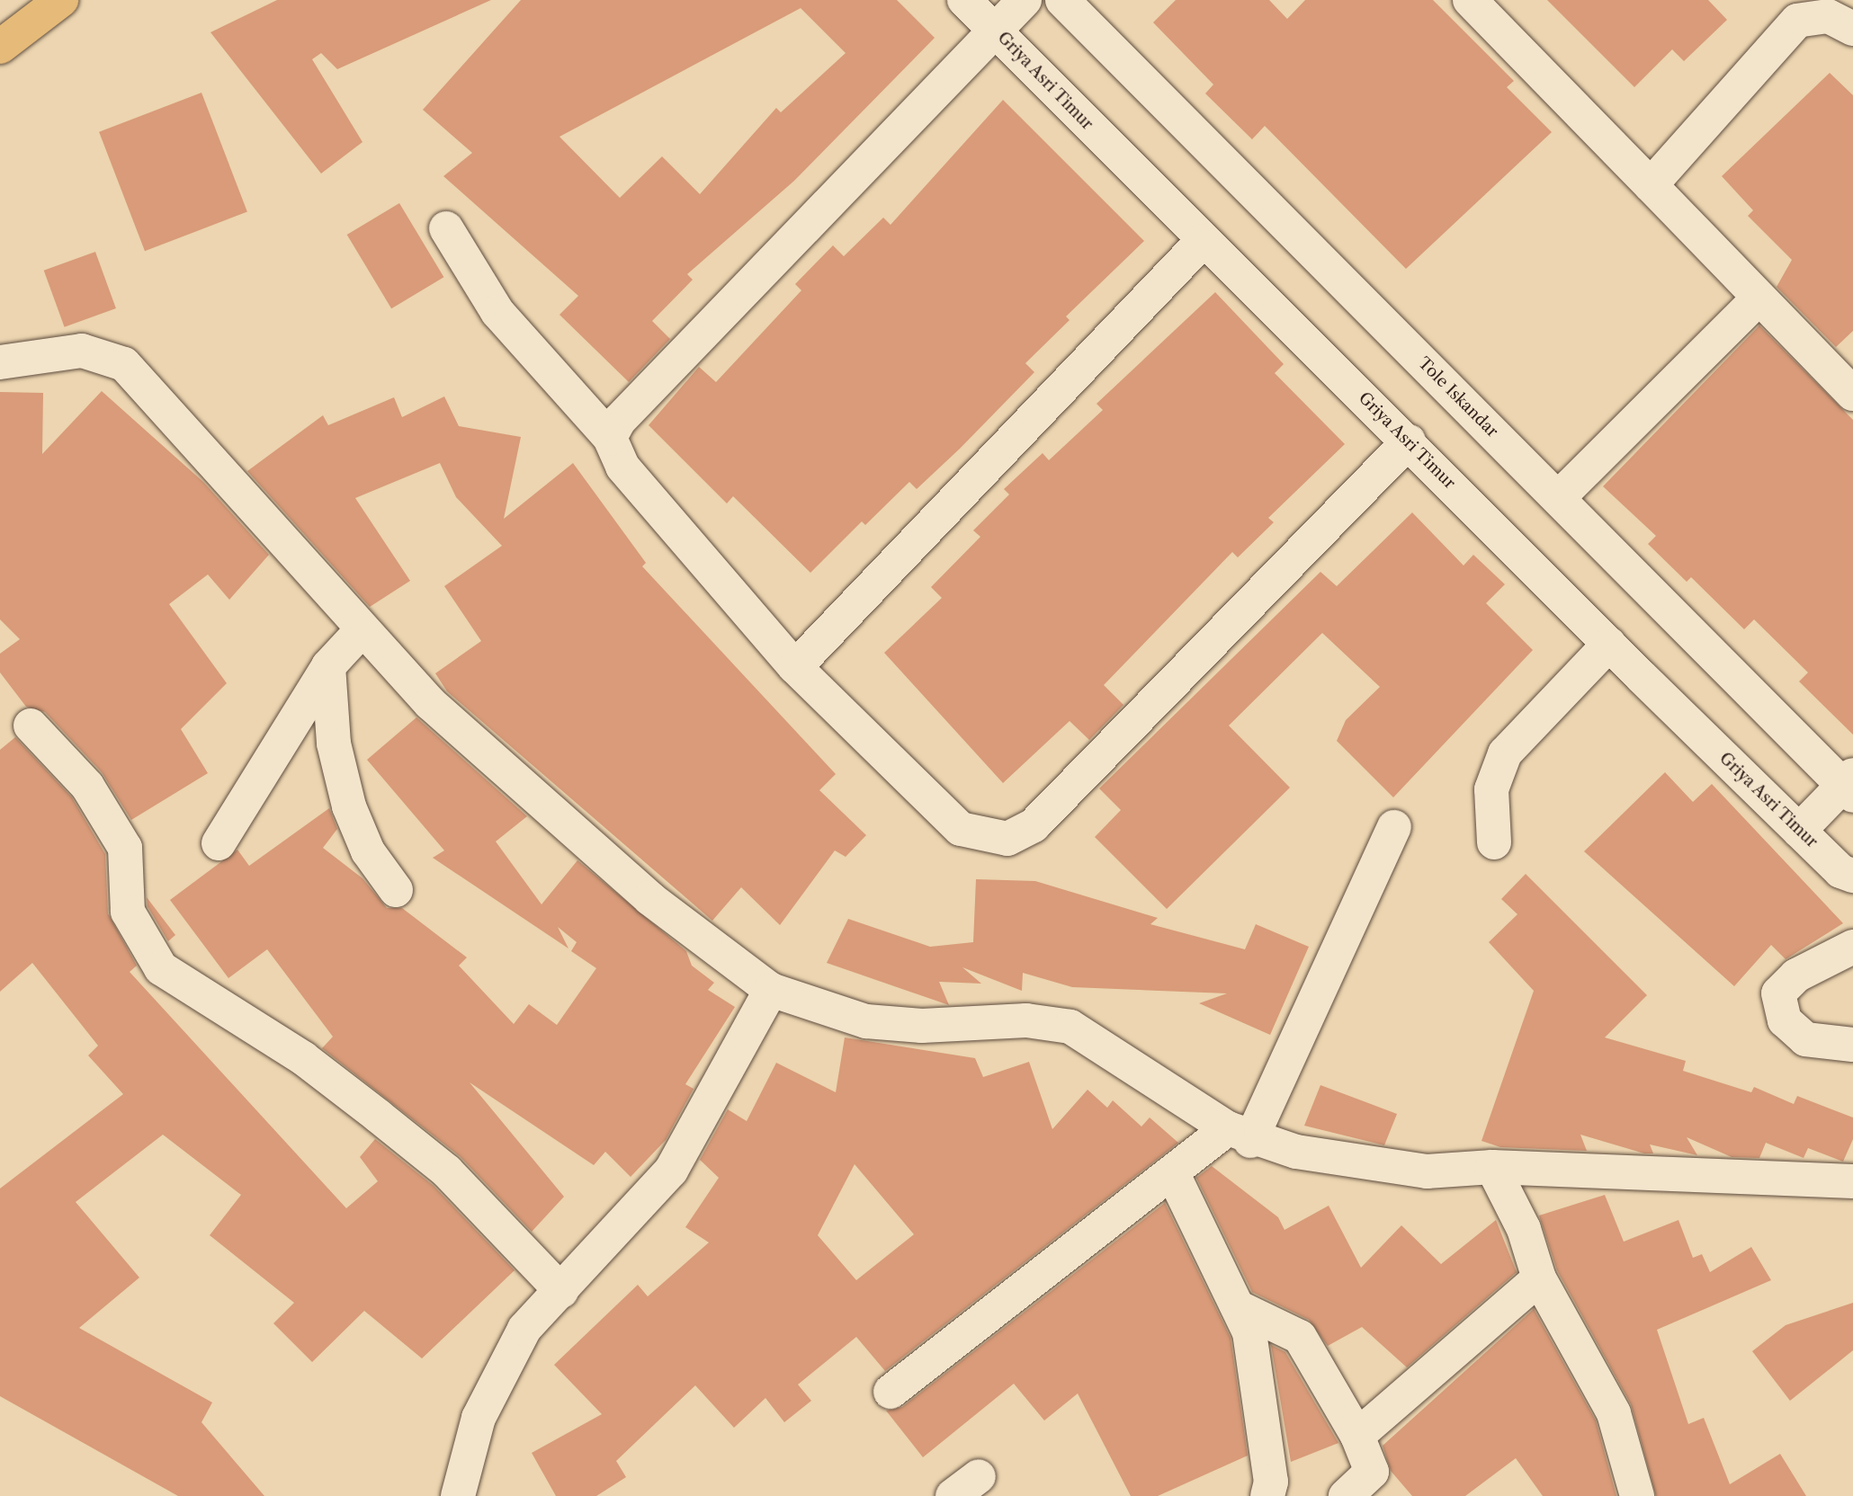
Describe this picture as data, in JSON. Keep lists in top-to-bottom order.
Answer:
{
  "streets": {
    "street": ["Griya Asri Timur", "Tole Iskandar"]
  }
}
